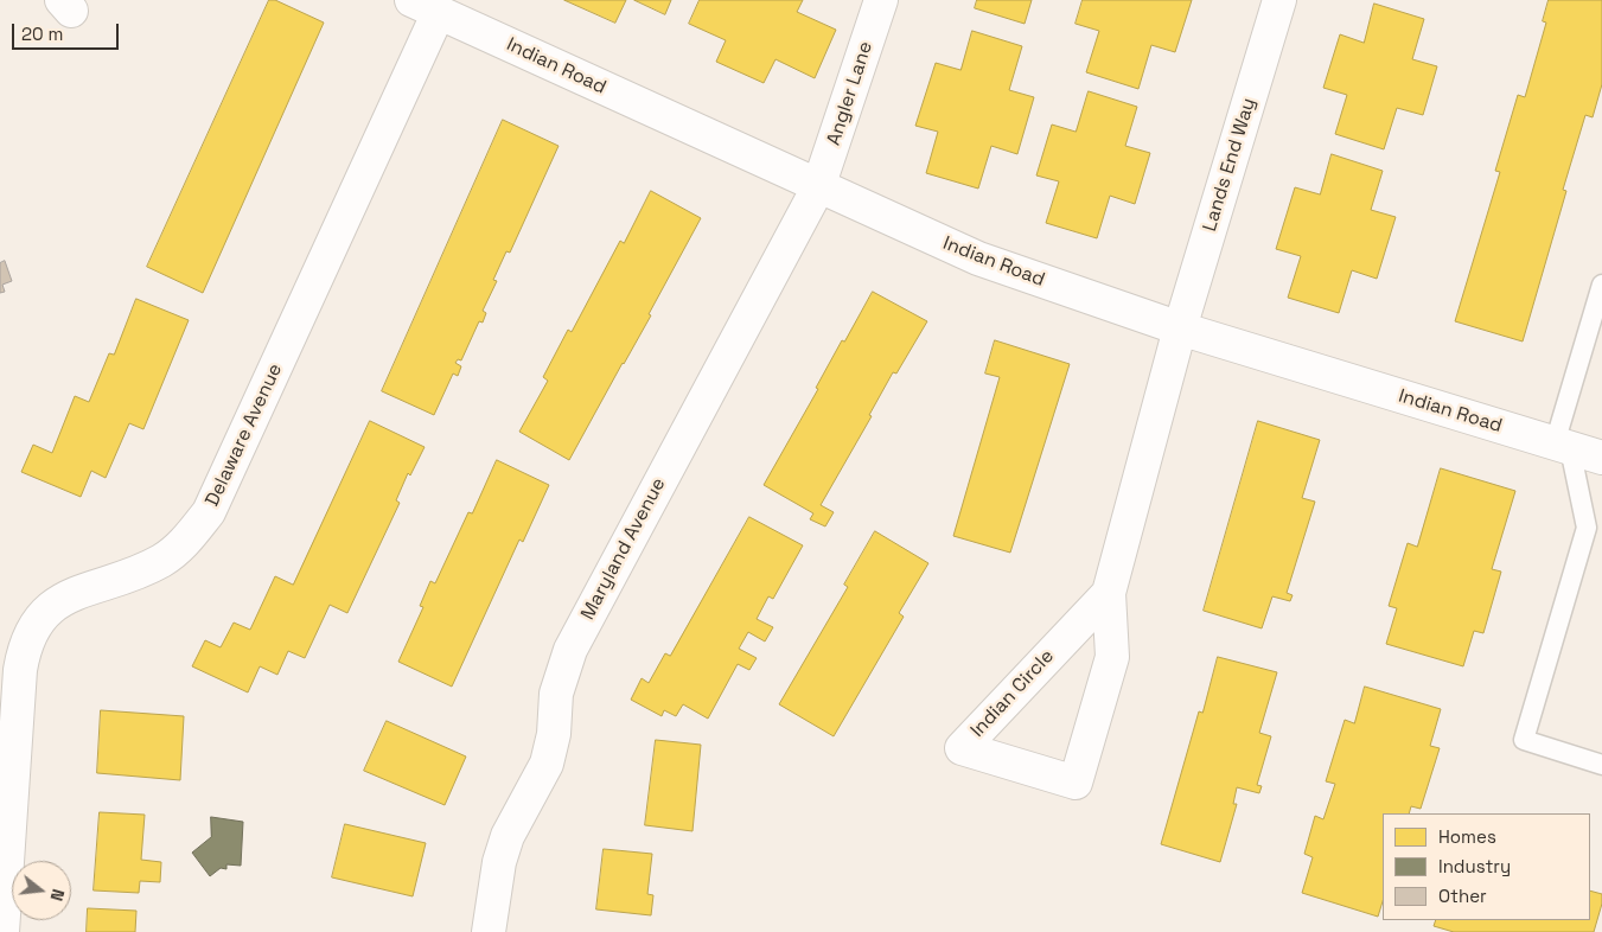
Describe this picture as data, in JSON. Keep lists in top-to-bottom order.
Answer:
{
  "streets": {
    "street": [
      "Indian Road",
      "Angler Lane",
      "Lands End Way",
      "Delaware Avenue",
      "Maryland Avenue",
      "Indian Circle"
    ]
  },
  "crossings": [
    ["Indian Road", "Angler Lane"],
    ["Indian Road", "Lands End Way"],
    ["Indian Road", "Delaware Avenue"],
    ["Indian Road", "Maryland Avenue"],
    ["Indian Road", "Indian Circle"],
    ["Angler Lane", "Maryland Avenue"],
    ["Lands End Way", "Indian Circle"]
  ],
  "legend": ["Homes", "Industry", "Other"],
  "scale_bar": "20 m",
  "north": "right"
}
